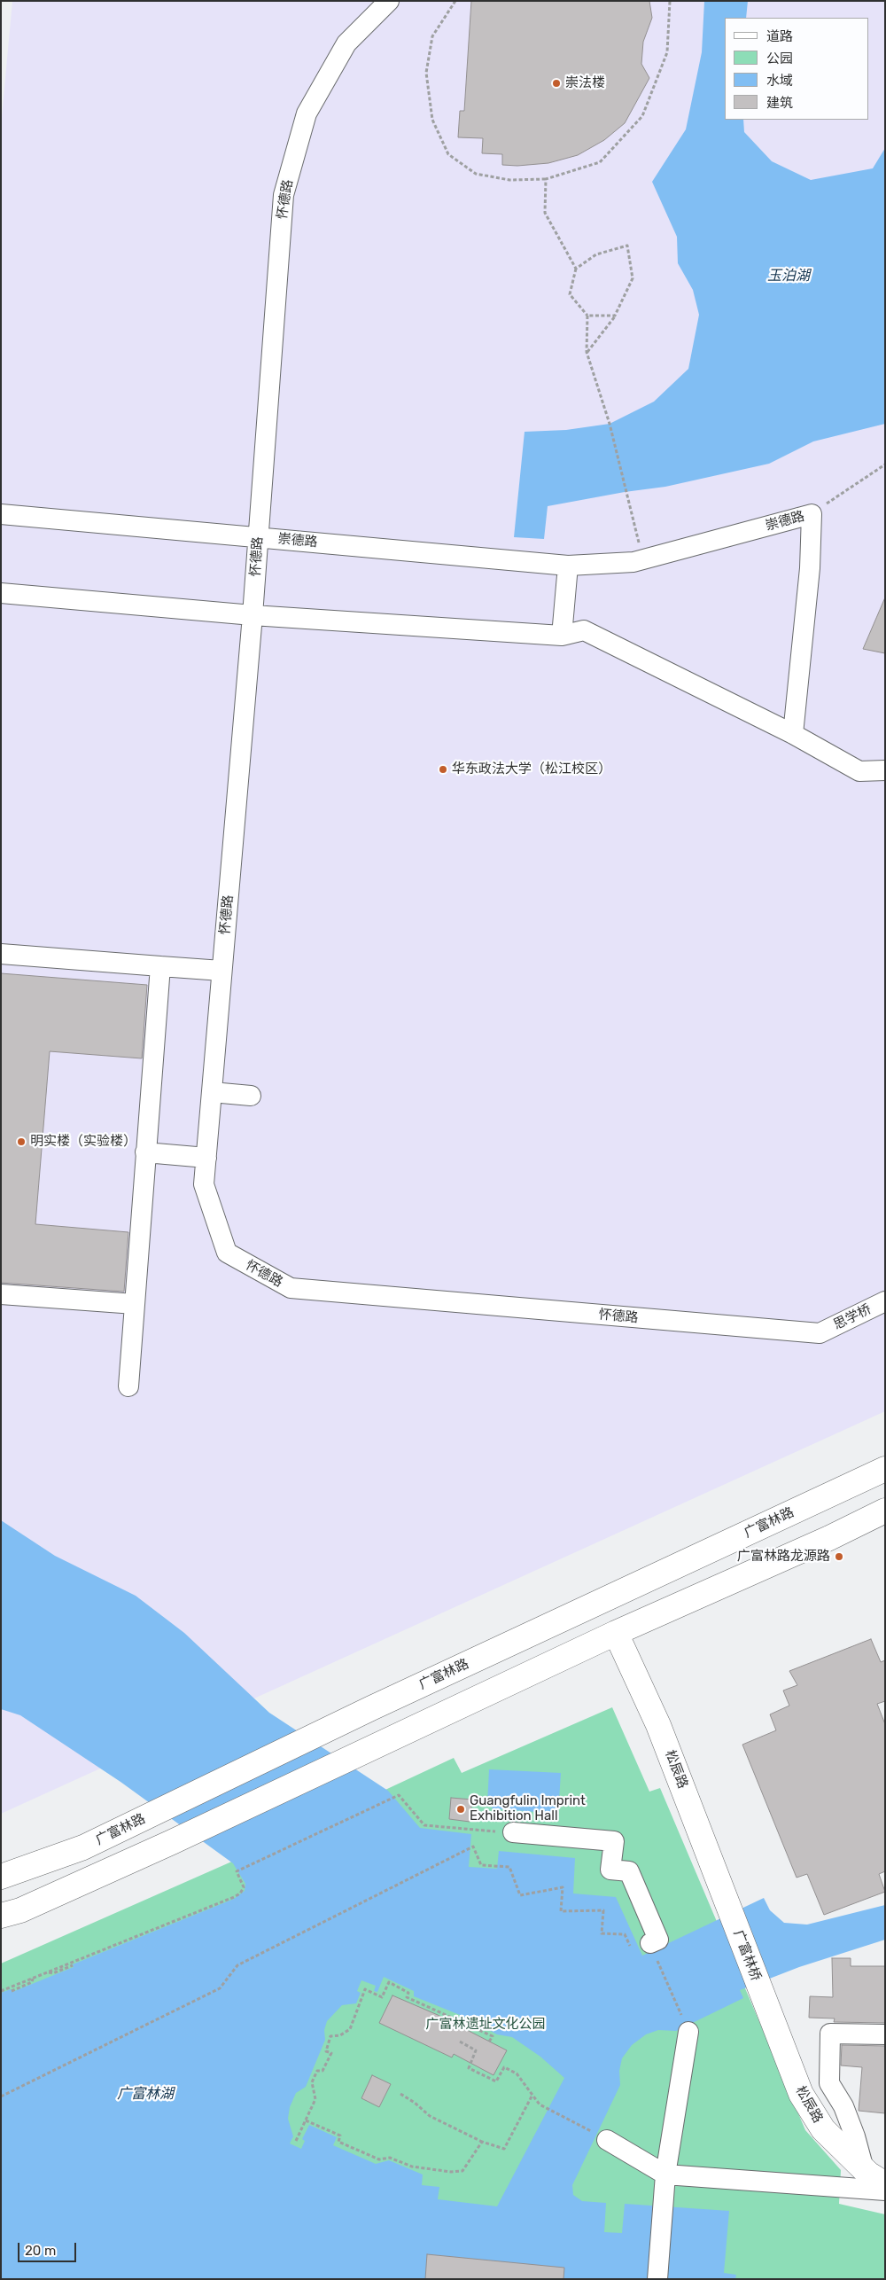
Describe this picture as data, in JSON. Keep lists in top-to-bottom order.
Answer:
{
  "streets": {
    "main road": ["广富林路", "松辰路", "广富林桥"],
    "street": ["怀德路", "崇德路", "思学桥"]
  },
  "crossings": [
    ["怀德路", "崇德路"],
    ["怀德路", "思学桥"],
    ["松辰路", "广富林桥"]
  ],
  "water": ["玉泊湖", "广富林湖"],
  "parks": ["广富林遗址文化公园"],
  "places": [
    "崇法楼",
    "华东政法大学（松江校区）",
    "明实楼（实验楼）",
    "广富林路龙源路",
    "Guangfulin Imprint Exhibition Hall"
  ],
  "legend": [
    "道路",
    "公园",
    "水域",
    "建筑"
  ],
  "scale_bar": "20 m"
}
